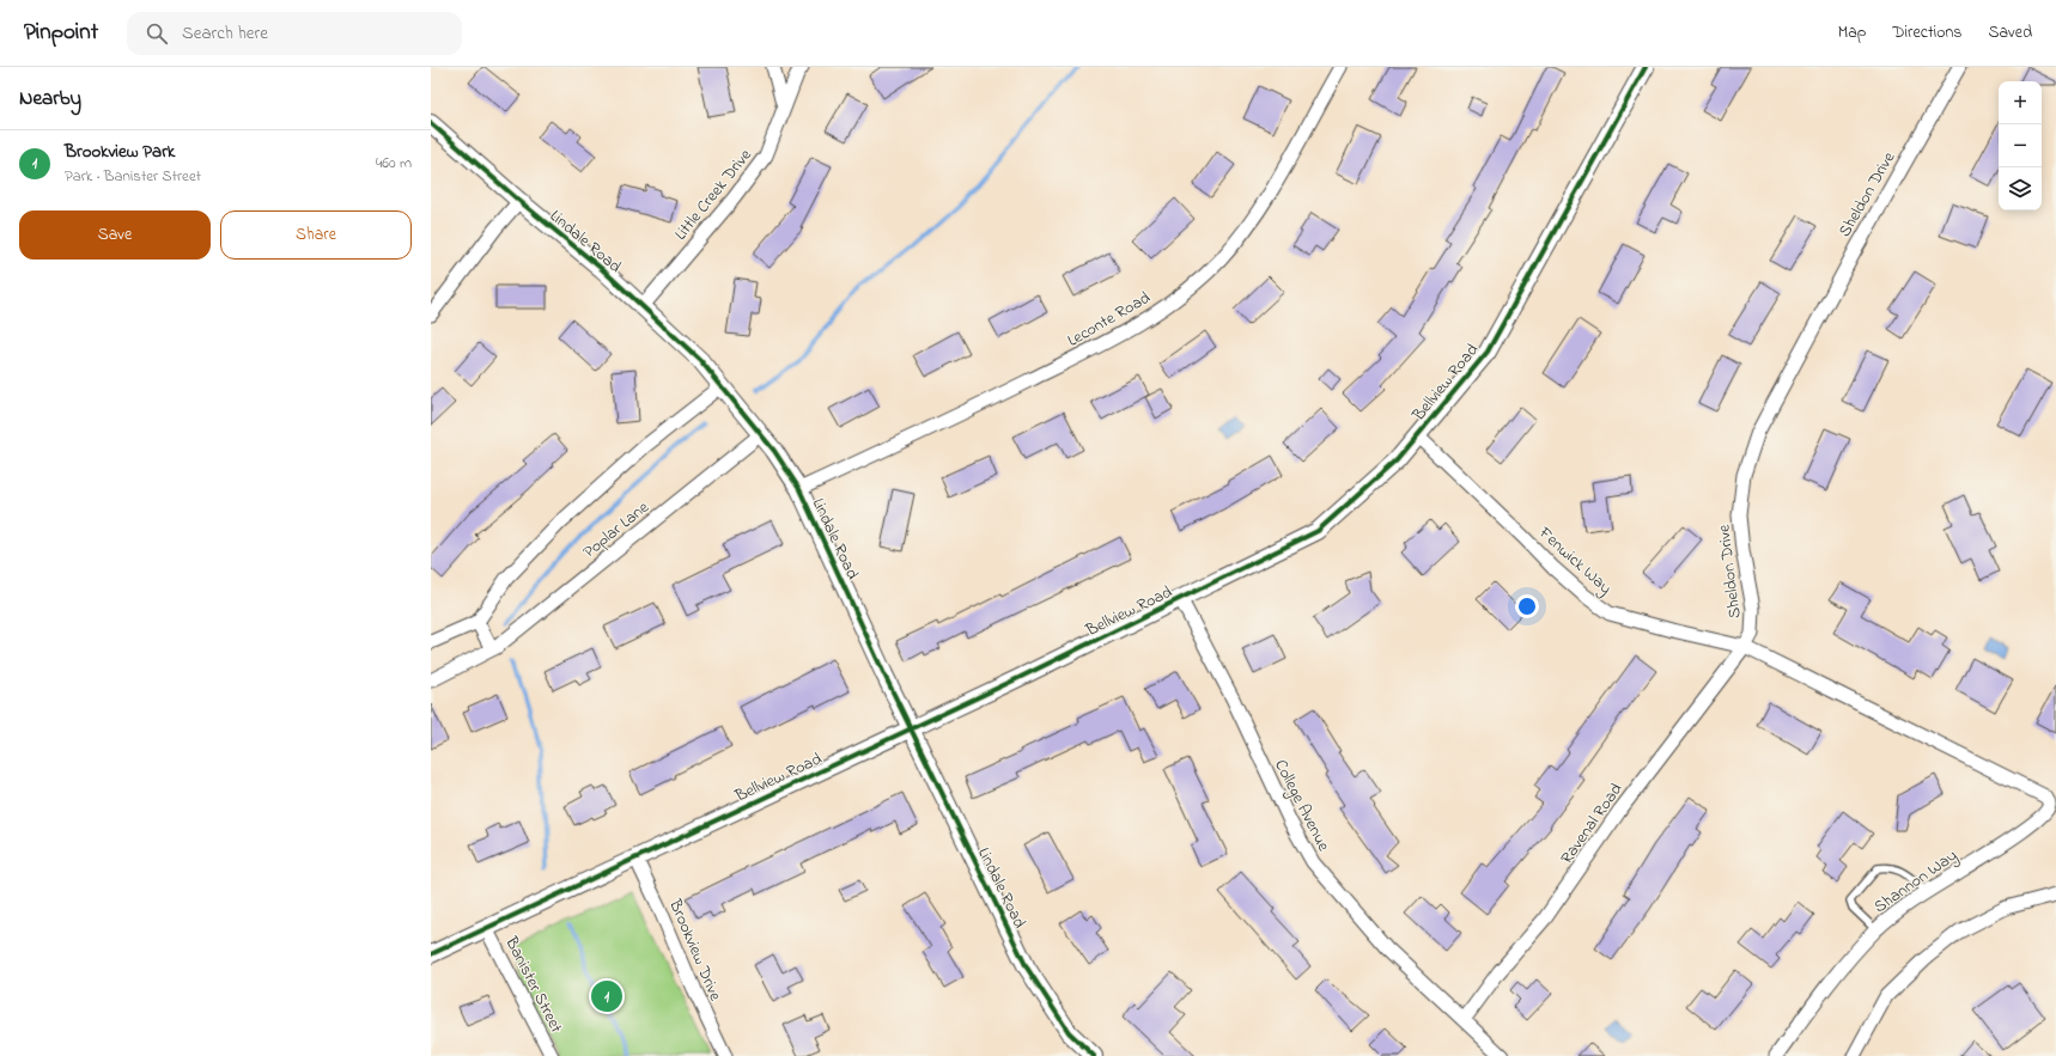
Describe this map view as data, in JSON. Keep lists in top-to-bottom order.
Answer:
{
  "streets": {
    "street": [
      "Little Creek Drive",
      "Sheldon Drive",
      "Lindale Road",
      "Leconte Road",
      "Bellview Road",
      "Poplar Lane",
      "Fenwick Way",
      "College Avenue",
      "Ravenal Road",
      "Shannon Way",
      "Brookview Drive",
      "Banister Street"
    ]
  },
  "crossings": [
    ["Little Creek Drive", "Lindale Road"],
    ["Sheldon Drive", "Fenwick Way"],
    ["Sheldon Drive", "Ravenal Road"],
    ["Sheldon Drive", "Shannon Way"],
    ["Lindale Road", "Leconte Road"],
    ["Lindale Road", "Bellview Road"],
    ["Lindale Road", "Poplar Lane"],
    ["Bellview Road", "Fenwick Way"],
    ["Bellview Road", "College Avenue"],
    ["Bellview Road", "Brookview Drive"],
    ["Bellview Road", "Banister Street"],
    ["Fenwick Way", "Ravenal Road"],
    ["Fenwick Way", "Shannon Way"],
    ["College Avenue", "Ravenal Road"],
    ["Ravenal Road", "Shannon Way"]
  ],
  "page": {
    "header": "Pinpoint",
    "search": "Search here",
    "nav": ["Map", "Directions", "Saved"],
    "heading": "Nearby",
    "map_buttons": ["+", "−"],
    "list": [
      {
        "mark": "1",
        "name": "Brookview Park",
        "note": "Park · Banister Street",
        "value": "460 m"
      }
    ],
    "buttons": ["Save", "Share"],
    "pins": "1"
  }
}
